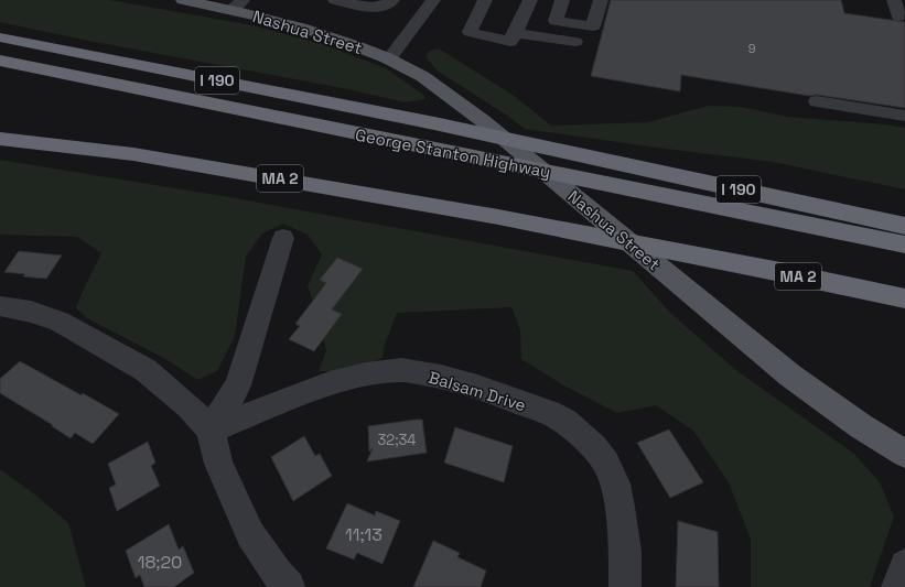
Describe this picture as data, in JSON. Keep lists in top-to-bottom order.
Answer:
{
  "streets": {
    "highway": ["I 190", "George Stanton Highway", "MA 2"],
    "main road": ["Nashua Street"],
    "street": ["Balsam Drive"]
  },
  "house_numbers": [
    "9",
    "32;34",
    "11;13",
    "18;20"
  ]
}
